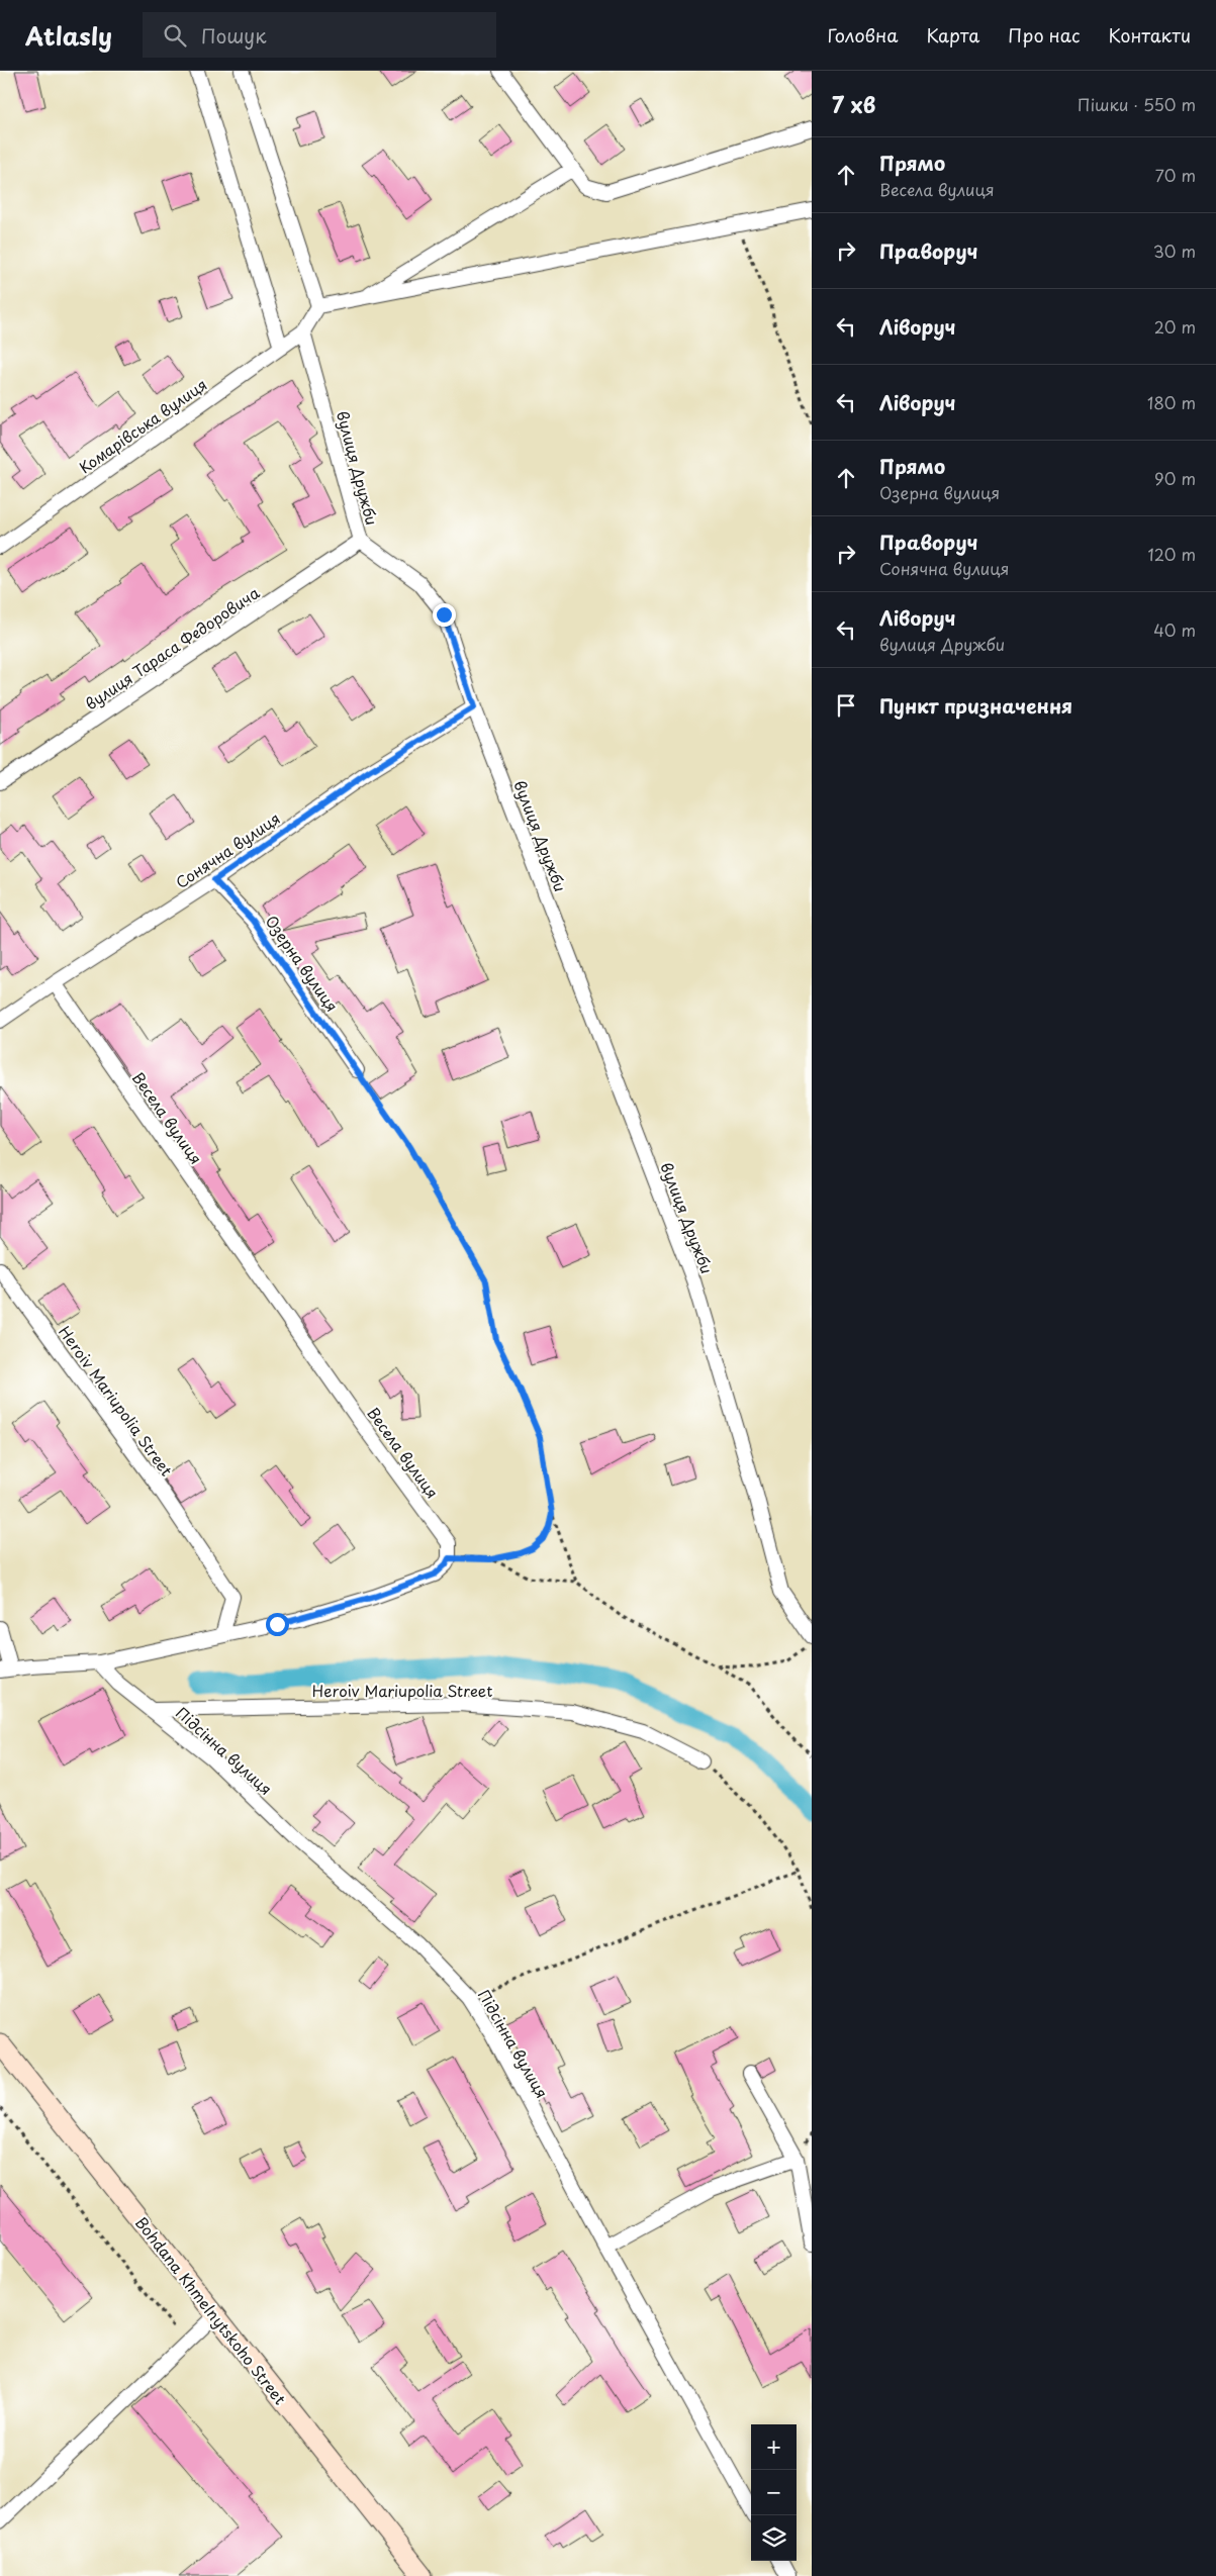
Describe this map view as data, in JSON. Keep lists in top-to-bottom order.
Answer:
{
  "streets": {
    "main road": ["Bohdana Khmelnytskoho Street"],
    "street": [
      "Комарівська вулиця",
      "вулиця Дружби",
      "вулиця Тараса Федоровича",
      "Сонячна вулиця",
      "Озерна вулиця",
      "Весела вулиця",
      "Heroiv Mariupolia Street",
      "Підсінна вулиця"
    ]
  },
  "crossings": [
    ["Комарівська вулиця", "вулиця Дружби"],
    ["вулиця Дружби", "вулиця Тараса Федоровича"],
    ["вулиця Дружби", "Сонячна вулиця"],
    ["Сонячна вулиця", "Озерна вулиця"],
    ["Сонячна вулиця", "Весела вулиця"],
    ["Heroiv Mariupolia Street", "Підсінна вулиця"]
  ],
  "page": {
    "header": "Atlasly",
    "search": "Пошук",
    "nav": [
      "Головна",
      "Карта",
      "Про нас",
      "Контакти"
    ],
    "heading": ["7 хв", "Пішки · 550 m"],
    "list": [
      ["Прямо", "Весела вулиця", "70 m"],
      ["Праворуч", "30 m"],
      ["Ліворуч", "20 m"],
      ["Ліворуч", "180 m"],
      ["Прямо", "Озерна вулиця", "90 m"],
      ["Праворуч", "Сонячна вулиця", "120 m"],
      ["Ліворуч", "вулиця Дружби", "40 m"],
      "Пункт призначення"
    ],
    "map_buttons": ["+", "−"]
  }
}
